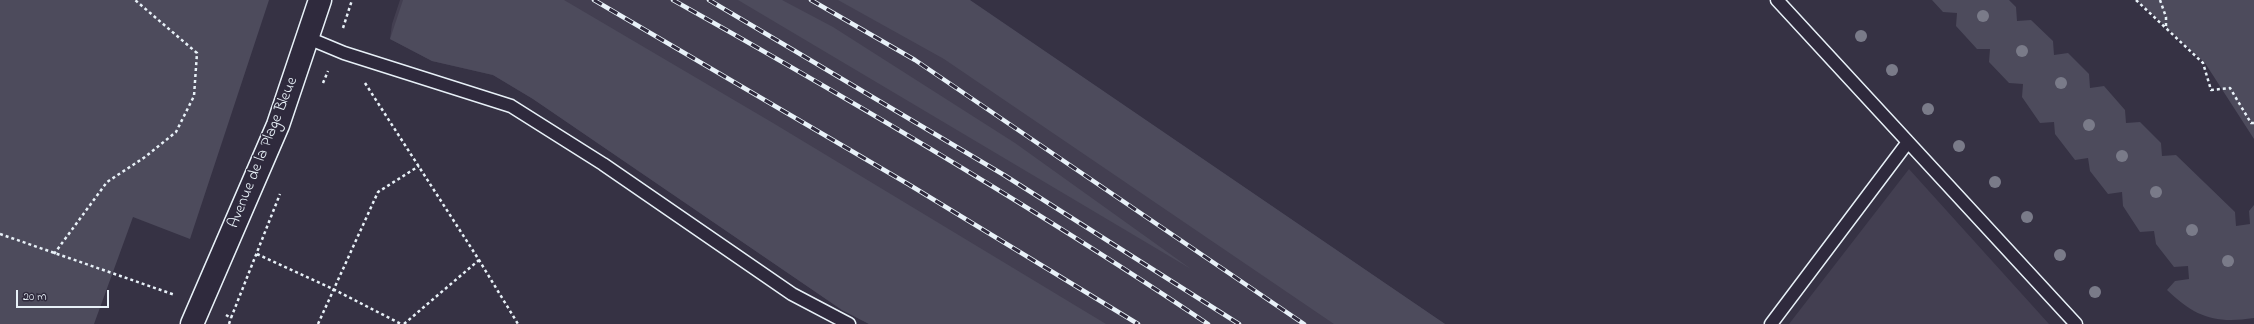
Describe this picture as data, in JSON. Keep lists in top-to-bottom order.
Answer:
{
  "streets": {
    "main road": ["Avenue de la Plage Bleue"]
  },
  "scale_bar": "20 m"
}
